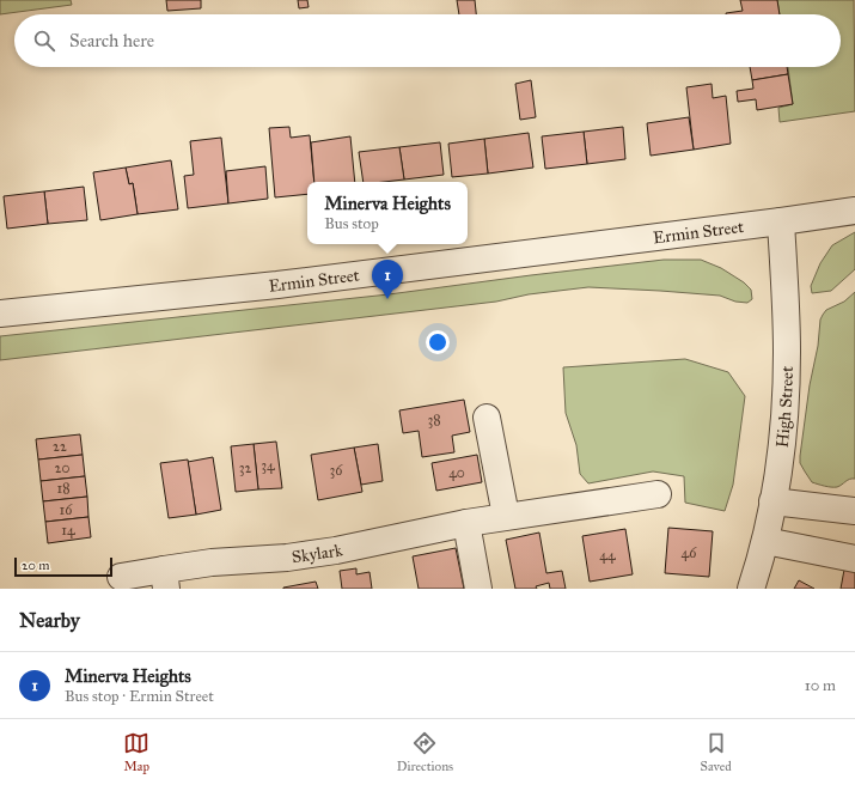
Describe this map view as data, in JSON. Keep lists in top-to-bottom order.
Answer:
{
  "streets": {
    "street": ["Ermin Street", "High Street", "Skylark"]
  },
  "crossings": [
    ["Ermin Street", "High Street"]
  ],
  "house_numbers": [
    "38",
    "22",
    "34",
    "20",
    "32",
    "36",
    "40",
    "18",
    "16",
    "14",
    "46",
    "44"
  ],
  "scale_bar": "20 m",
  "page": {
    "search": "Search here",
    "popup": ["Minerva Heights", "Bus stop"],
    "pins": "1",
    "scale": "20 m",
    "heading": "Nearby",
    "list": [
      {
        "mark": "1",
        "name": "Minerva Heights",
        "note": "Bus stop · Ermin Street",
        "value": "10 m"
      }
    ],
    "nav": ["Map", "Directions", "Saved"]
  }
}
